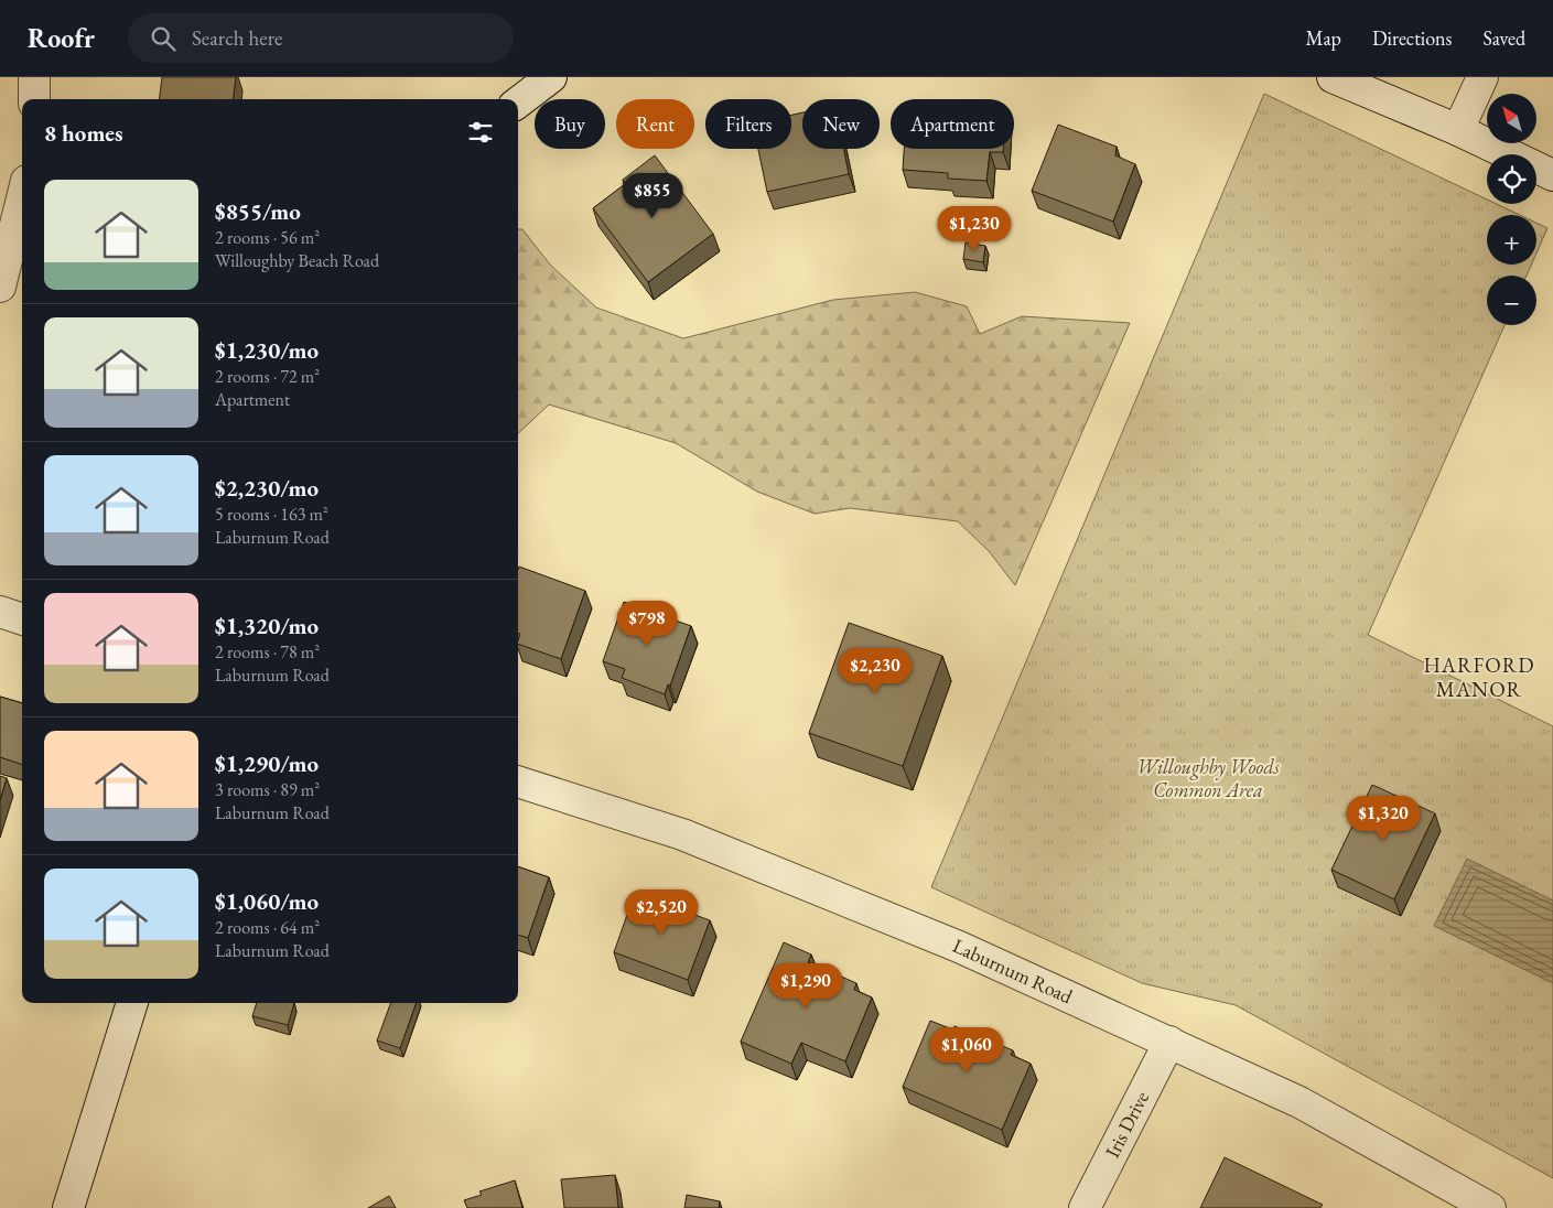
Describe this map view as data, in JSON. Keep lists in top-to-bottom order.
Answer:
{
  "streets": {
    "street": ["Laburnum Road", "Iris Drive"]
  },
  "crossings": [
    ["Laburnum Road", "Iris Drive"]
  ],
  "districts": ["HARFORD MANOR"],
  "parks": ["Willoughby Woods Common Area"],
  "north": "top left",
  "page": {
    "header": "Roofr",
    "search": "Search here",
    "nav": ["Map", "Directions", "Saved"],
    "map_buttons": ["+", "−"],
    "chip": [
      "Buy",
      "Rent",
      "Filters",
      "New",
      "Apartment"
    ],
    "heading": "8 homes",
    "list": [
      {
        "name": "$855/mo",
        "note": "2 rooms · 56 m² · Willoughby Beach Road"
      },
      {
        "name": "$1,230/mo",
        "note": "2 rooms · 72 m² · Apartment"
      },
      {
        "name": "$2,230/mo",
        "note": "5 rooms · 163 m² · Laburnum Road"
      },
      {
        "name": "$1,320/mo",
        "note": "2 rooms · 78 m² · Laburnum Road"
      },
      {
        "name": "$1,290/mo",
        "note": "3 rooms · 89 m² · Laburnum Road"
      },
      {
        "name": "$1,060/mo",
        "note": "2 rooms · 64 m² · Laburnum Road"
      }
    ],
    "price": [
      "$855",
      "$1,230",
      "$798",
      "$2,230",
      "$1,320",
      "$2,520",
      "$1,290",
      "$1,060"
    ]
  }
}
